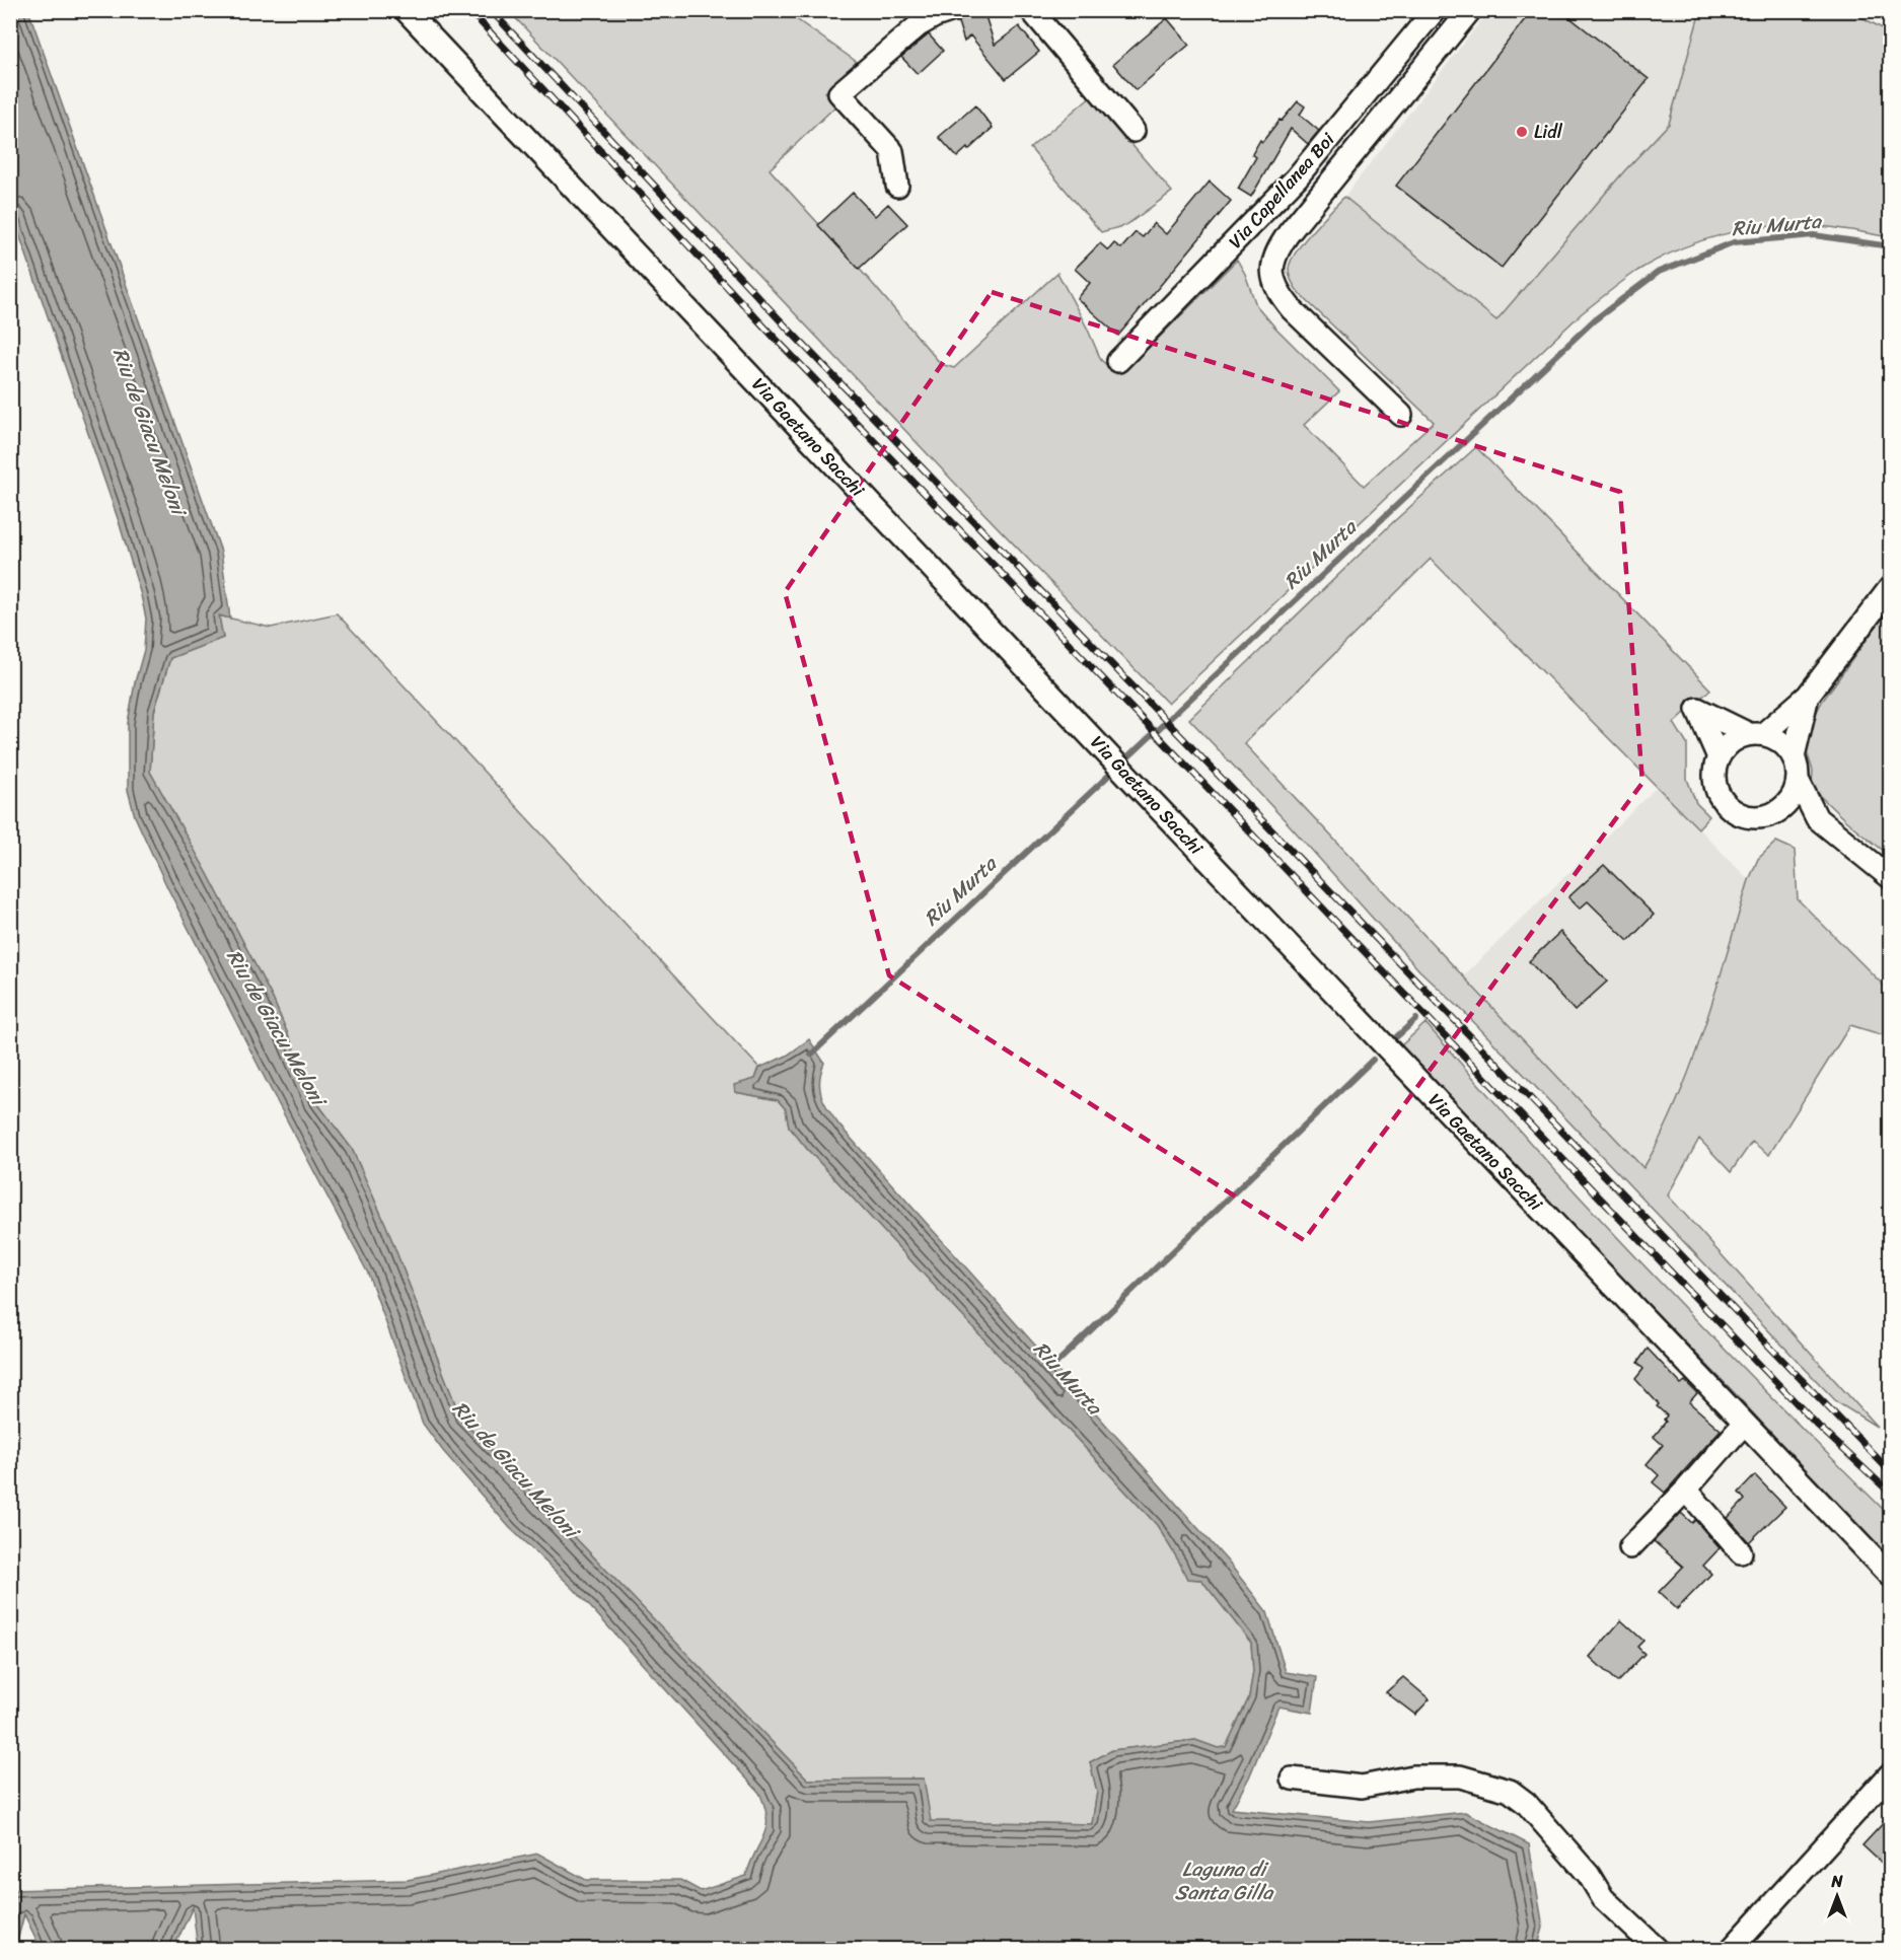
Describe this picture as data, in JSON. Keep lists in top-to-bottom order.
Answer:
{
  "streets": {
    "street": ["Via Capellanea Boi", "Via Gaetano Sacchi"]
  },
  "water": ["Riu Murta", "Riu de Giacu Meloni", "Laguna di Santa Gilla"],
  "places": ["Lidl"],
  "north": "top"
}
